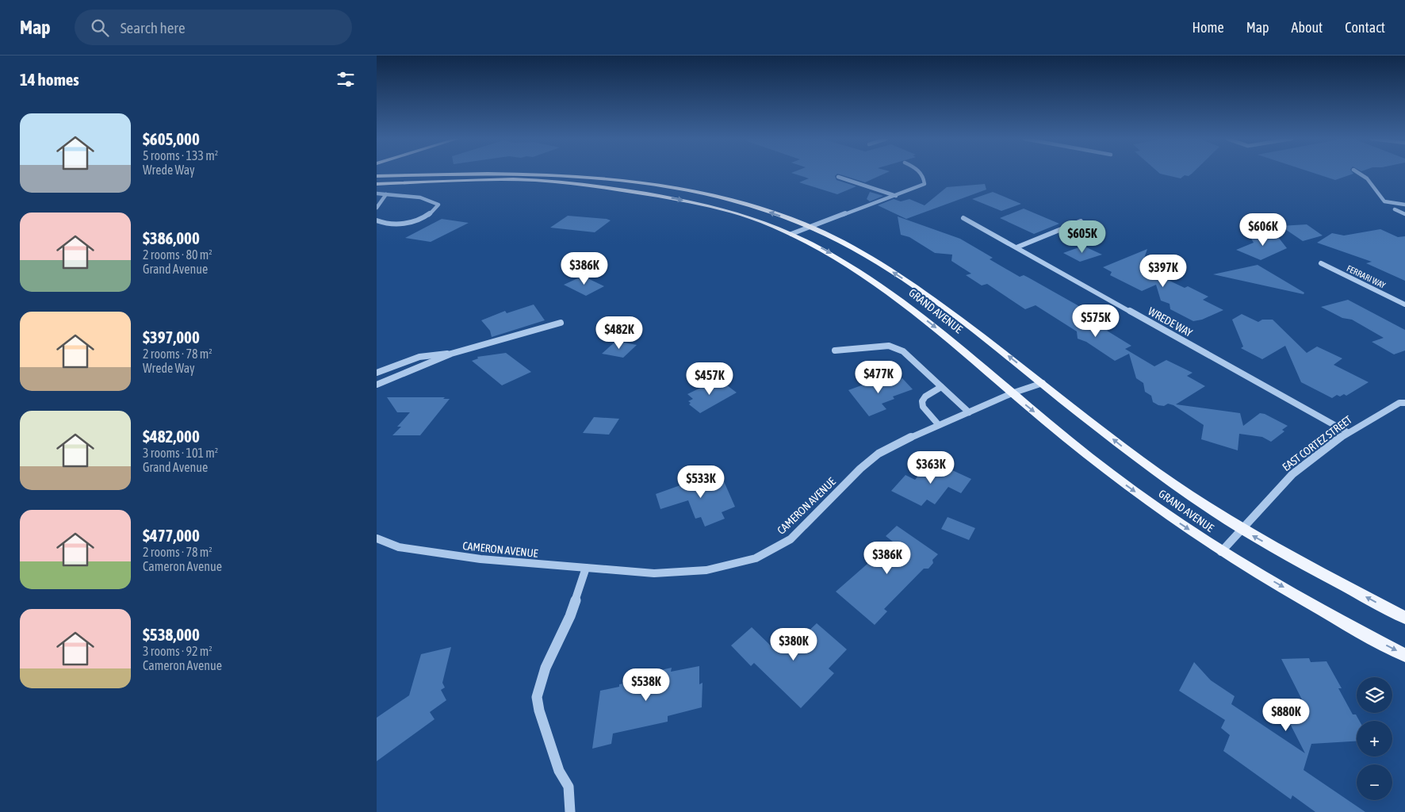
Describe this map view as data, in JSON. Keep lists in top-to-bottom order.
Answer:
{
  "streets": {
    "main road": ["GRAND AVENUE"],
    "street": [
      "FERRARI WAY",
      "WREDE WAY",
      "EAST CORTEZ STREET",
      "CAMERON AVENUE"
    ]
  },
  "crossings": [
    ["GRAND AVENUE", "EAST CORTEZ STREET"],
    ["GRAND AVENUE", "CAMERON AVENUE"],
    ["WREDE WAY", "EAST CORTEZ STREET"]
  ],
  "page": {
    "header": "Map",
    "search": "Search here",
    "nav": [
      "Home",
      "Map",
      "About",
      "Contact"
    ],
    "heading": "14 homes",
    "list": [
      {
        "name": "$605,000",
        "note": "5 rooms · 133 m² · Wrede Way"
      },
      {
        "name": "$386,000",
        "note": "2 rooms · 80 m² · Grand Avenue"
      },
      {
        "name": "$397,000",
        "note": "2 rooms · 78 m² · Wrede Way"
      },
      {
        "name": "$482,000",
        "note": "3 rooms · 101 m² · Grand Avenue"
      },
      {
        "name": "$477,000",
        "note": "2 rooms · 78 m² · Cameron Avenue"
      },
      {
        "name": "$538,000",
        "note": "3 rooms · 92 m² · Cameron Avenue"
      }
    ],
    "price": [
      "$606K",
      "$605K",
      "$386K",
      "$397K",
      "$575K",
      "$482K",
      "$477K",
      "$457K",
      "$363K",
      "$533K",
      "$386K",
      "$380K",
      "$538K",
      "$880K"
    ],
    "map_buttons": ["+", "−"]
  }
}
